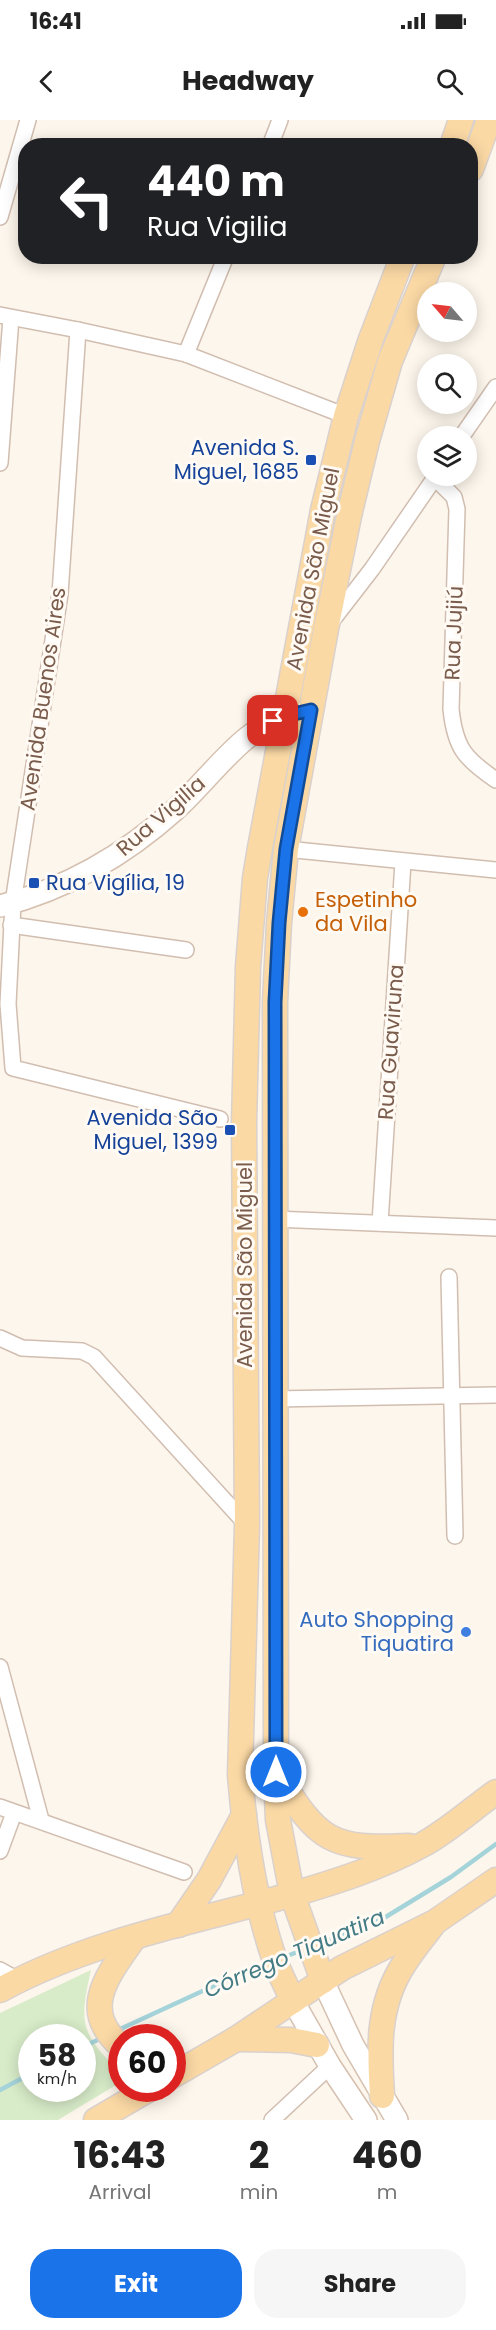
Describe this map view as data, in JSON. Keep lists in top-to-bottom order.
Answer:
{
  "streets": {
    "main road": ["Avenida São Miguel"],
    "street": [
      "Rua Jujiú",
      "Avenida Buenos Aires",
      "Rua Vigilia",
      "Rua Guaviruna"
    ]
  },
  "crossings": [
    ["Avenida São Miguel", "Rua Vigilia"],
    ["Avenida Buenos Aires", "Rua Vigilia"]
  ],
  "water": ["Córrego Tiquatira"],
  "places": {
    "transit": ["Avenida S. Miguel, 1685", "Rua Vigília, 19", "Avenida São Miguel, 1399"],
    "other": ["Espetinho da Vila", "Auto Shopping Tiquatira"]
  },
  "north": "top left",
  "page": {
    "status": "16:41",
    "header": "Headway",
    "turn": ["440 m", "Rua Vigilia"],
    "speed": "58 km/h",
    "limit": "60",
    "eta": [
      "16:43",
      "Arrival",
      "2",
      "min",
      "460",
      "m"
    ],
    "buttons": ["Exit", "Share"]
  }
}
